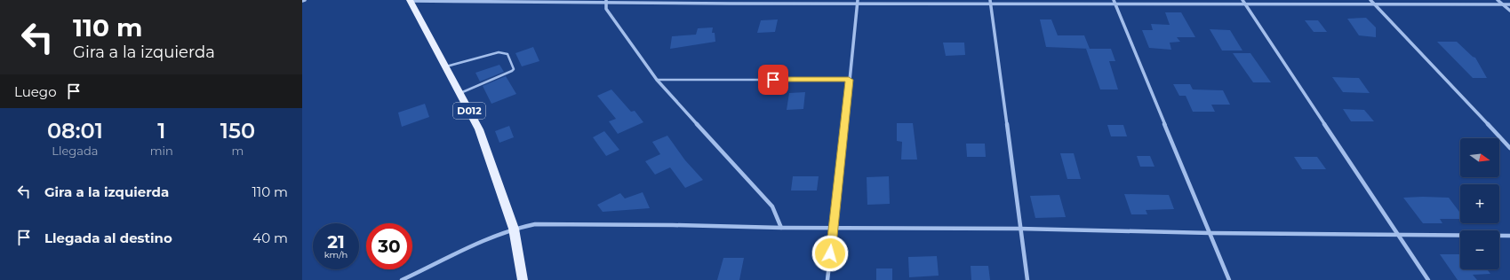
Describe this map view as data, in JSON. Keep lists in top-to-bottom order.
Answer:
{
  "streets": {
    "main road": ["D012"]
  },
  "north": "right",
  "page": {
    "turn": ["110 m", "Gira a la izquierda"],
    "then": "Luego",
    "eta": [
      "08:01",
      "Llegada",
      "1",
      "min",
      "150",
      "m"
    ],
    "map_buttons": ["+", "−"],
    "list": [
      {
        "name": "Gira a la izquierda",
        "value": "110 m"
      },
      {
        "name": "Llegada al destino",
        "value": "40 m"
      }
    ],
    "speed": "21 km/h",
    "limit": "30"
  }
}
